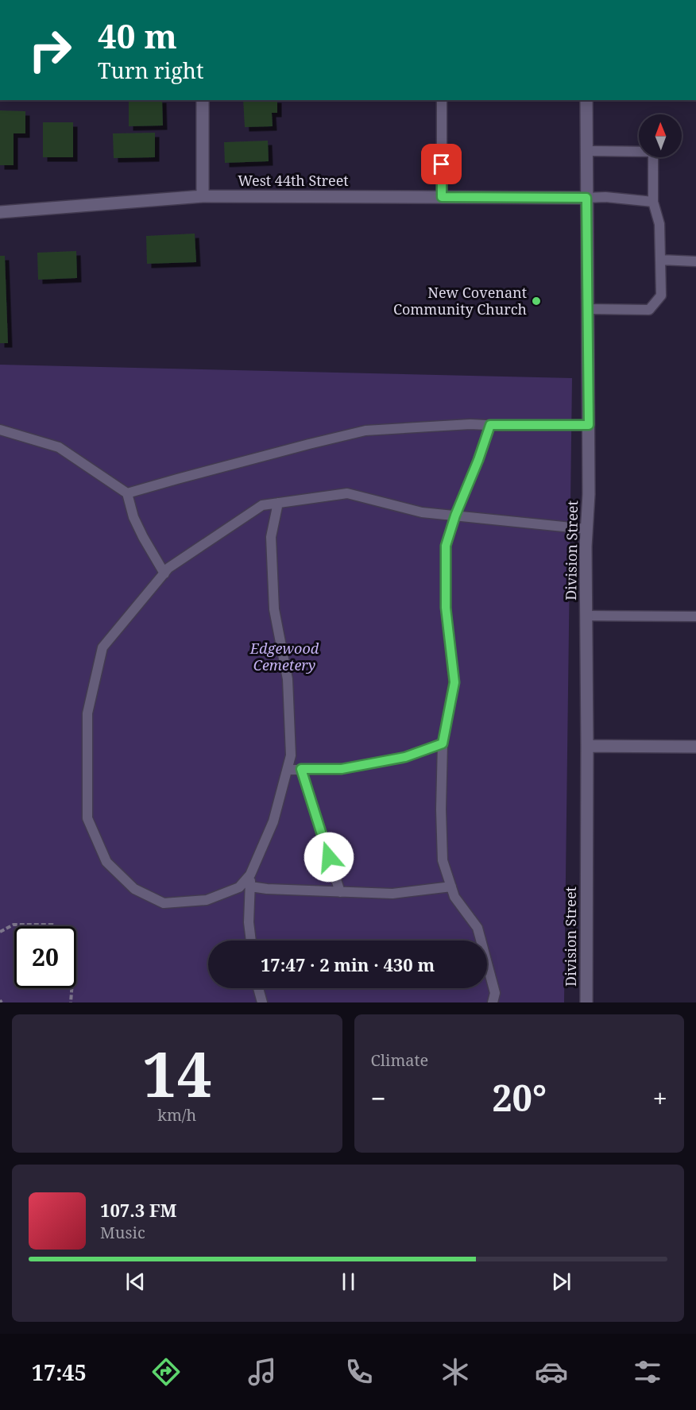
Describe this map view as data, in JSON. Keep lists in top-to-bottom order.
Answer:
{
  "streets": {
    "street": ["West 44th Street", "Division Street"]
  },
  "crossings": [
    ["West 44th Street", "Division Street"]
  ],
  "parks": ["Edgewood Cemetery"],
  "places": ["New Covenant Community Church"],
  "north": "top",
  "page": {
    "turn": ["40 m", "Turn right"],
    "limit": "20",
    "trip": "17:47 · 2 min · 430 m",
    "tile": [
      ["14", "km/h"],
      "Climate"
    ],
    "heat": ["−", "20°", "+"],
    "song": ["107.3 FM", "Music"],
    "tabs": "17:45"
  }
}
